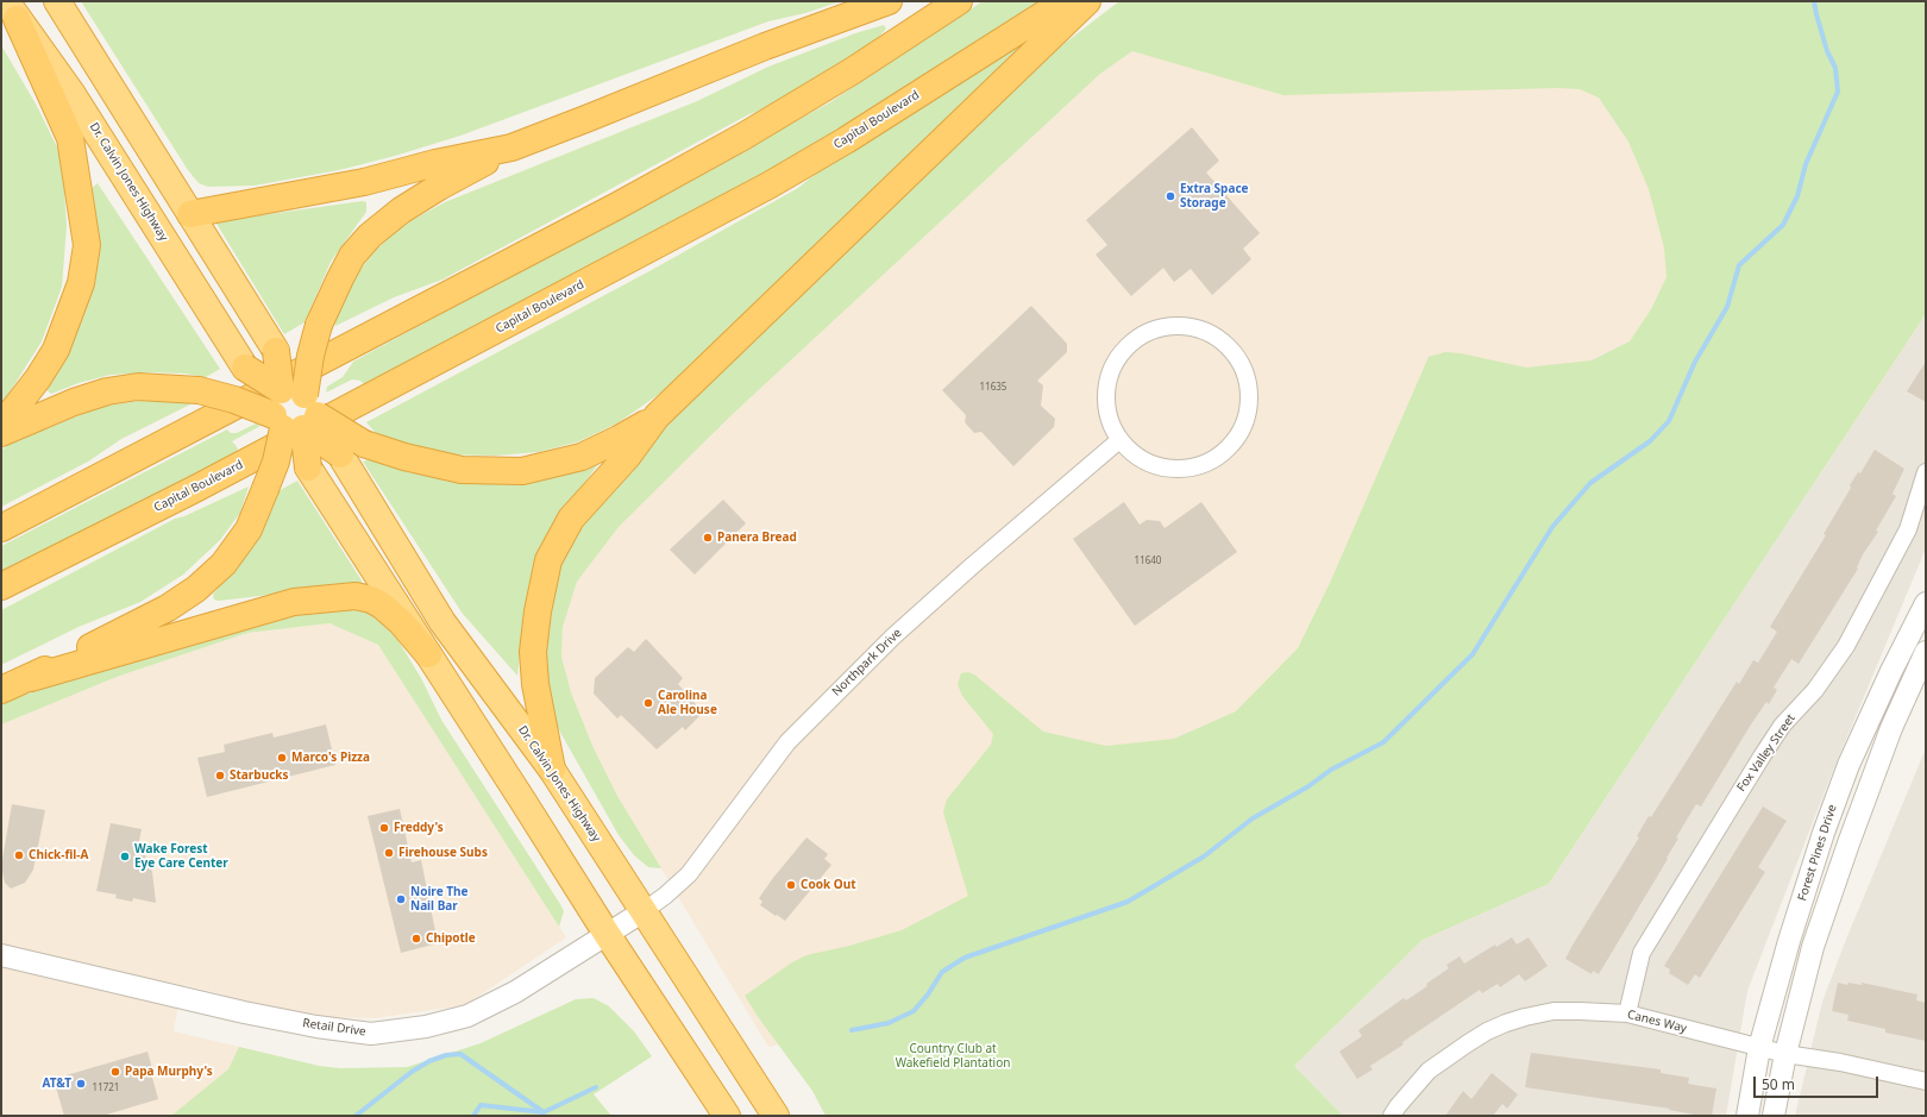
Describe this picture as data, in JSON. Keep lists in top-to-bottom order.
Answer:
{
  "streets": {
    "highway": ["Capital Boulevard", "Dr. Calvin Jones Highway"],
    "street": [
      "Northpark Drive",
      "Fox Valley Street",
      "Forest Pines Drive",
      "Canes Way",
      "Retail Drive"
    ]
  },
  "crossings": [
    ["Dr. Calvin Jones Highway", "Northpark Drive"],
    ["Dr. Calvin Jones Highway", "Retail Drive"],
    ["Northpark Drive", "Retail Drive"],
    ["Fox Valley Street", "Canes Way"],
    ["Forest Pines Drive", "Canes Way"]
  ],
  "parks": ["Country Club at Wakefield Plantation"],
  "places": [
    "Extra Space Storage",
    "Panera Bread",
    "Carolina Ale House",
    "Marco's Pizza",
    "Starbucks",
    "Freddy's",
    "Firehouse Subs",
    "Chick-fil-A",
    "Wake Forest Eye Care Center",
    "Cook Out",
    "Noire The Nail Bar",
    "Chipotle",
    "Papa Murphy's",
    "AT&T"
  ],
  "house_numbers": ["11635", "11640", "11721"],
  "scale_bar": "50 m"
}
